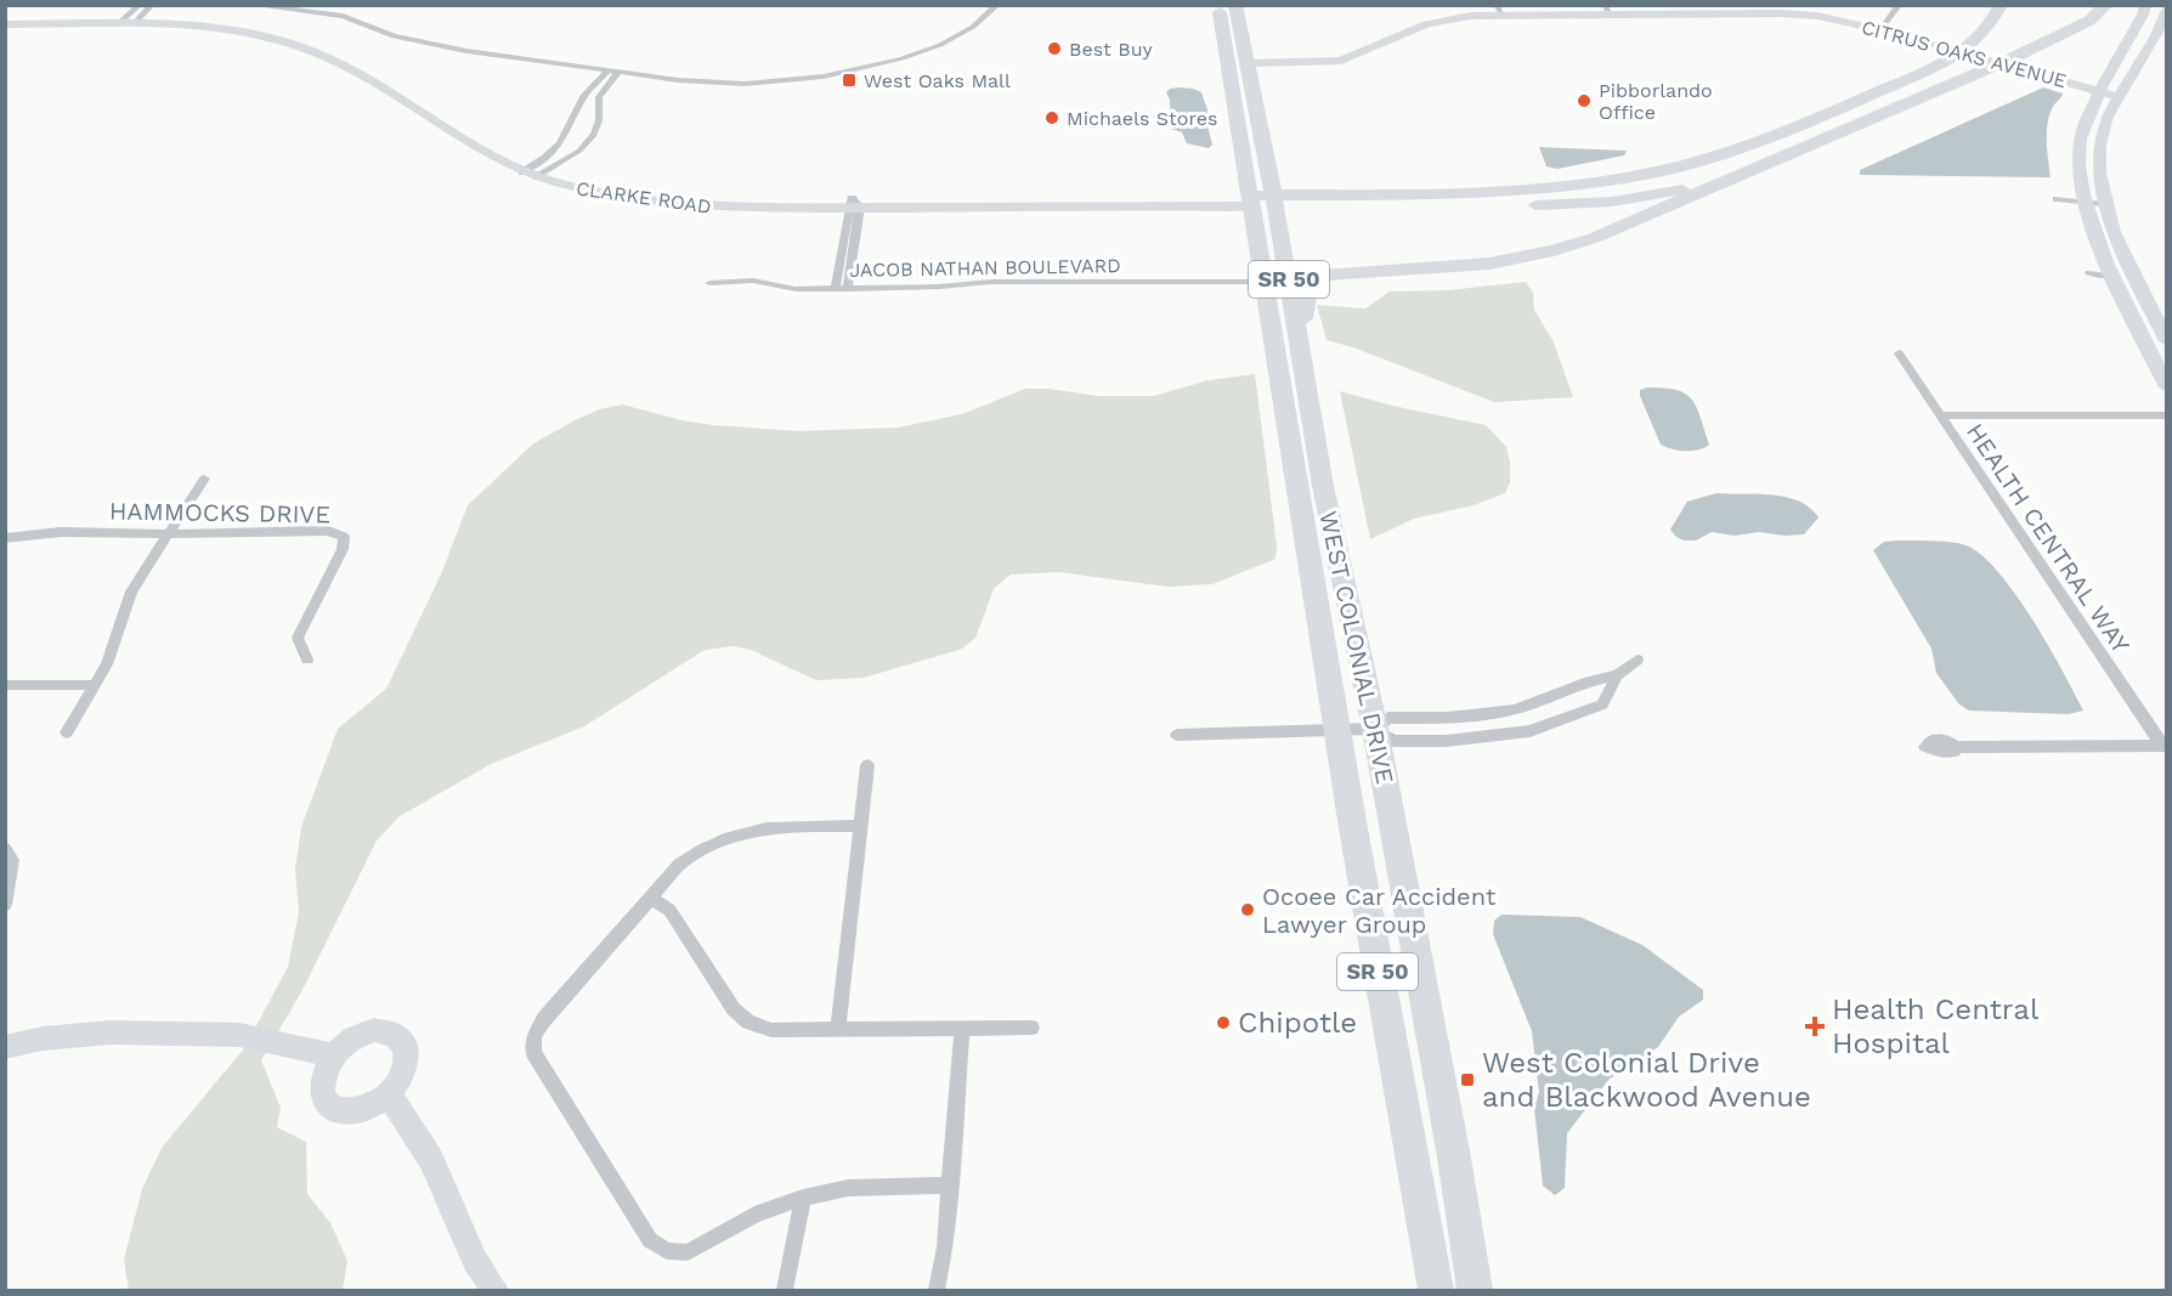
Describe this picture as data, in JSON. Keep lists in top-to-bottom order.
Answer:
{
  "streets": {
    "highway": ["CLARKE ROAD", "SR 50", "WEST COLONIAL DRIVE"],
    "street": [
      "CITRUS OAKS AVENUE",
      "JACOB NATHAN BOULEVARD",
      "HAMMOCKS DRIVE",
      "HEALTH CENTRAL WAY"
    ]
  },
  "crossings": [
    ["CITRUS OAKS AVENUE", "WEST COLONIAL DRIVE"],
    ["CLARKE ROAD", "WEST COLONIAL DRIVE"],
    ["JACOB NATHAN BOULEVARD", "WEST COLONIAL DRIVE"]
  ],
  "places": {
    "other": [
      "Best Buy",
      "Pibborlando Office",
      "Michaels Stores",
      "Ocoee Car Accident Lawyer Group",
      "Chipotle"
    ],
    "transit": ["West Oaks Mall", "West Colonial Drive and Blackwood Avenue"],
    "health": ["Health Central Hospital"]
  }
}
